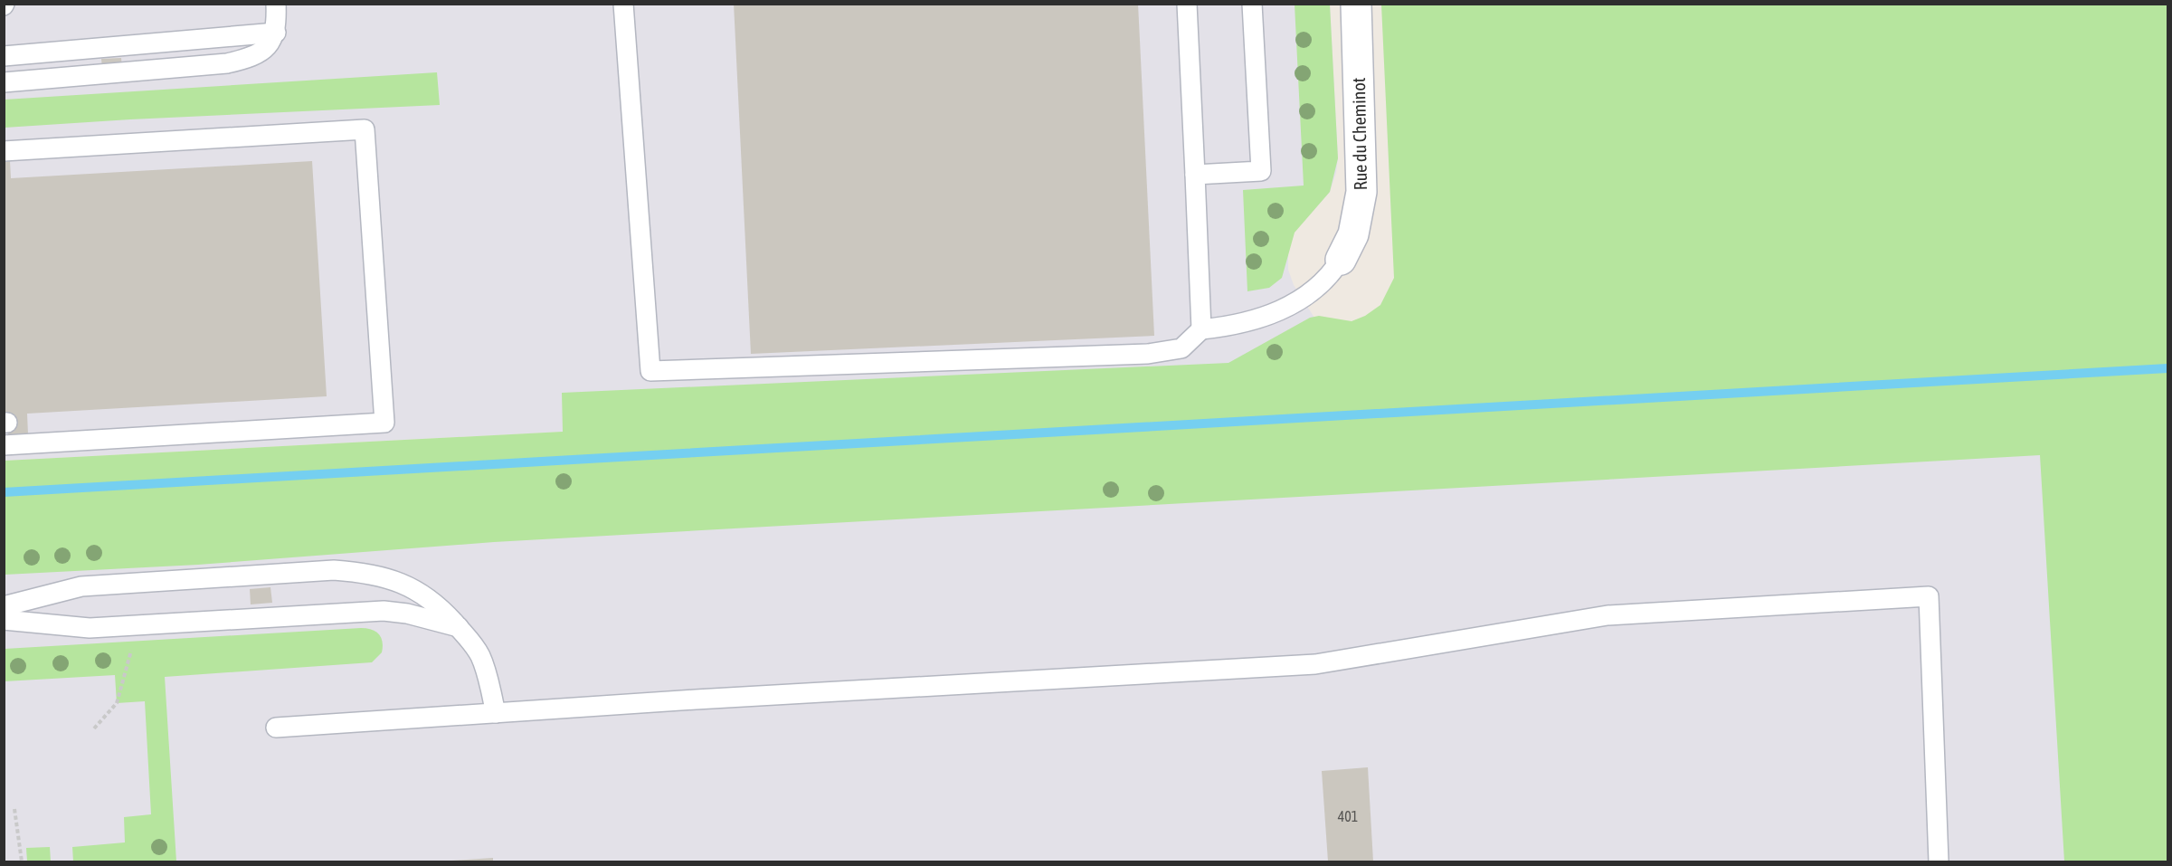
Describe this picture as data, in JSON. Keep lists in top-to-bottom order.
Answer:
{
  "streets": {
    "street": ["Rue du Cheminot"]
  },
  "house_numbers": ["401"]
}
